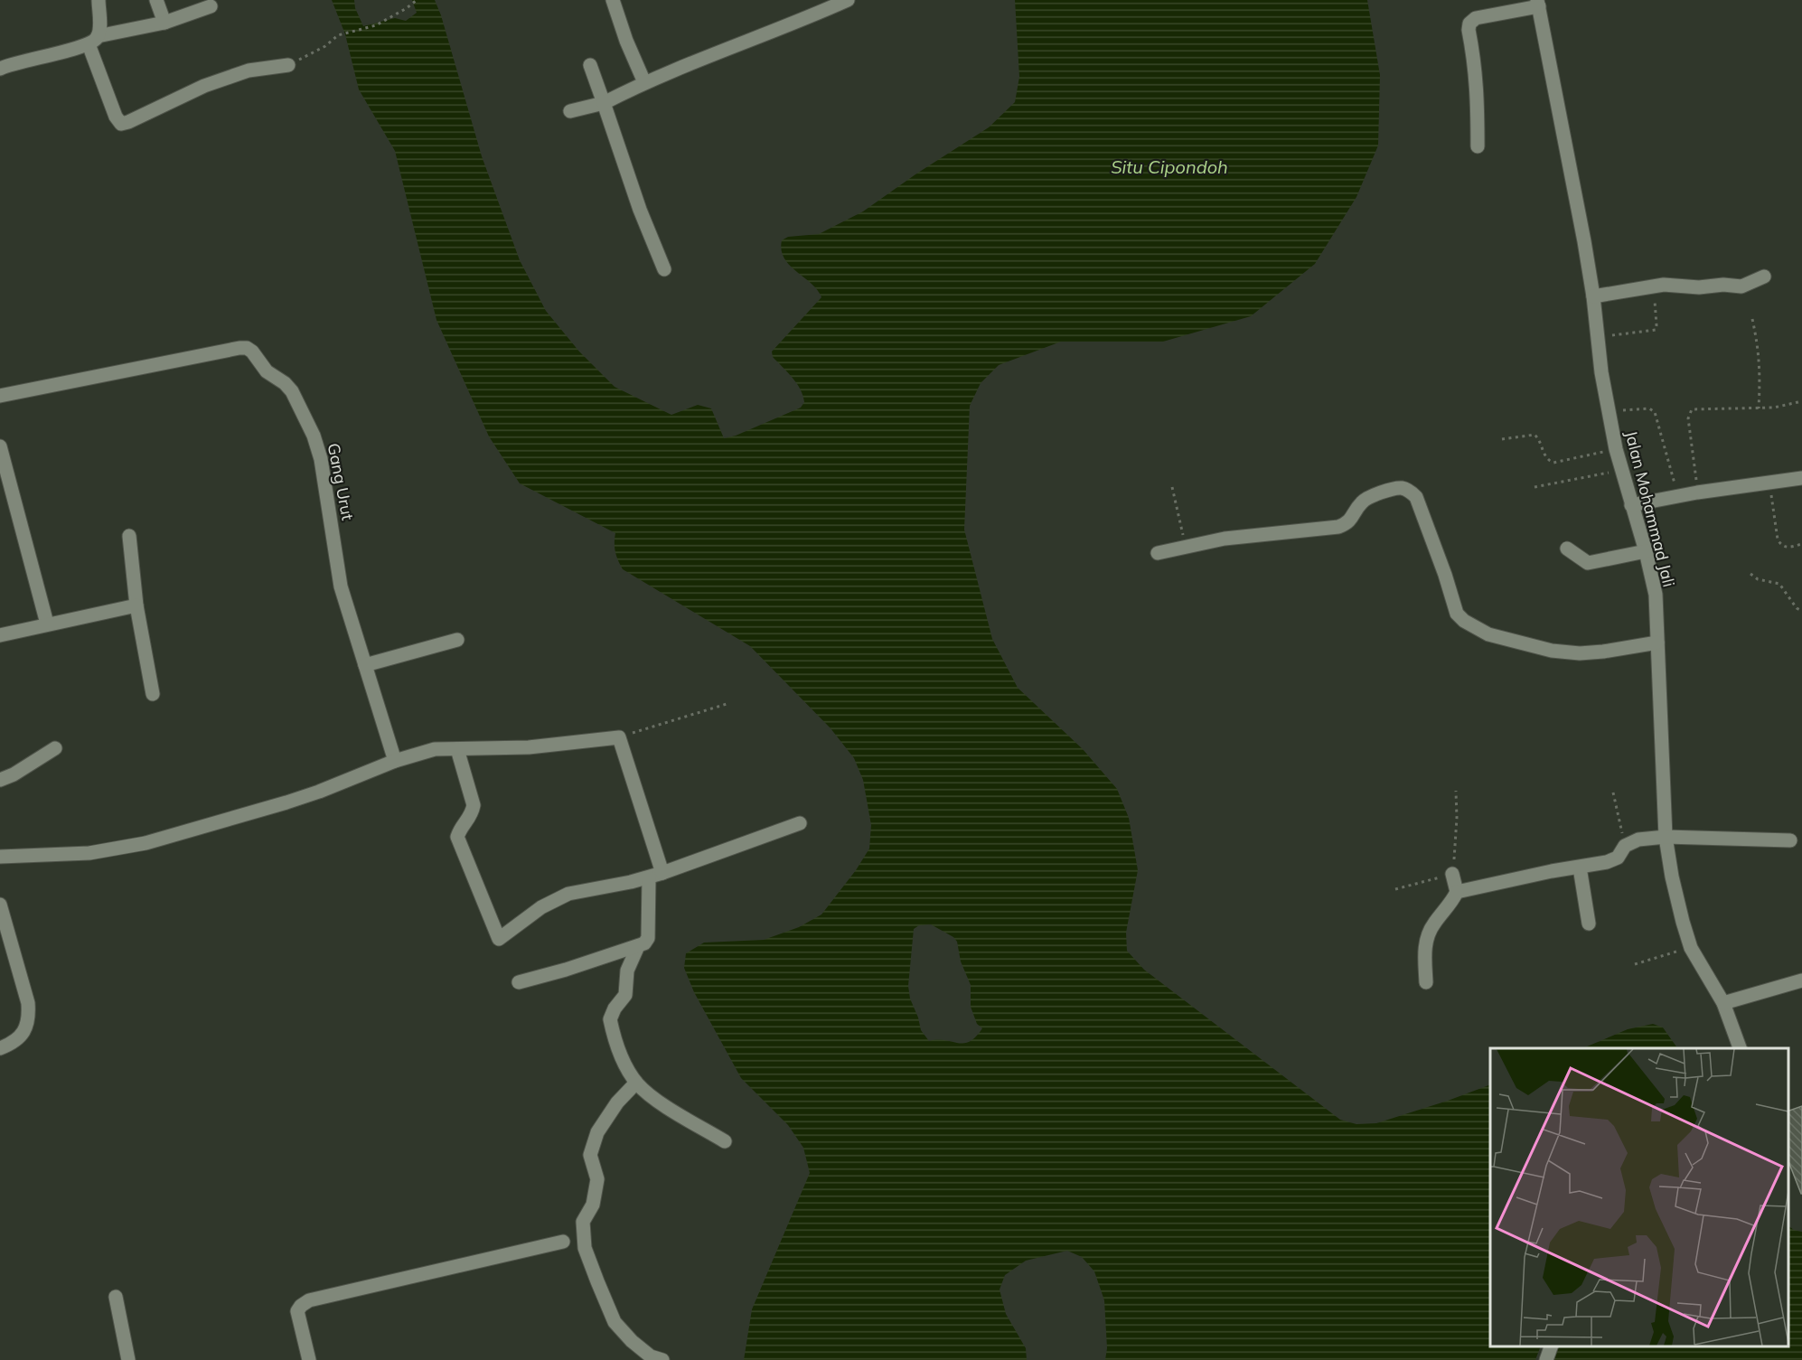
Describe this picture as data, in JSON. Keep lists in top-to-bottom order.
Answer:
{
  "streets": {
    "street": ["Gang Urut", "Jalan Mohammad Jali"]
  },
  "water": ["Situ Cipondoh"]
}
